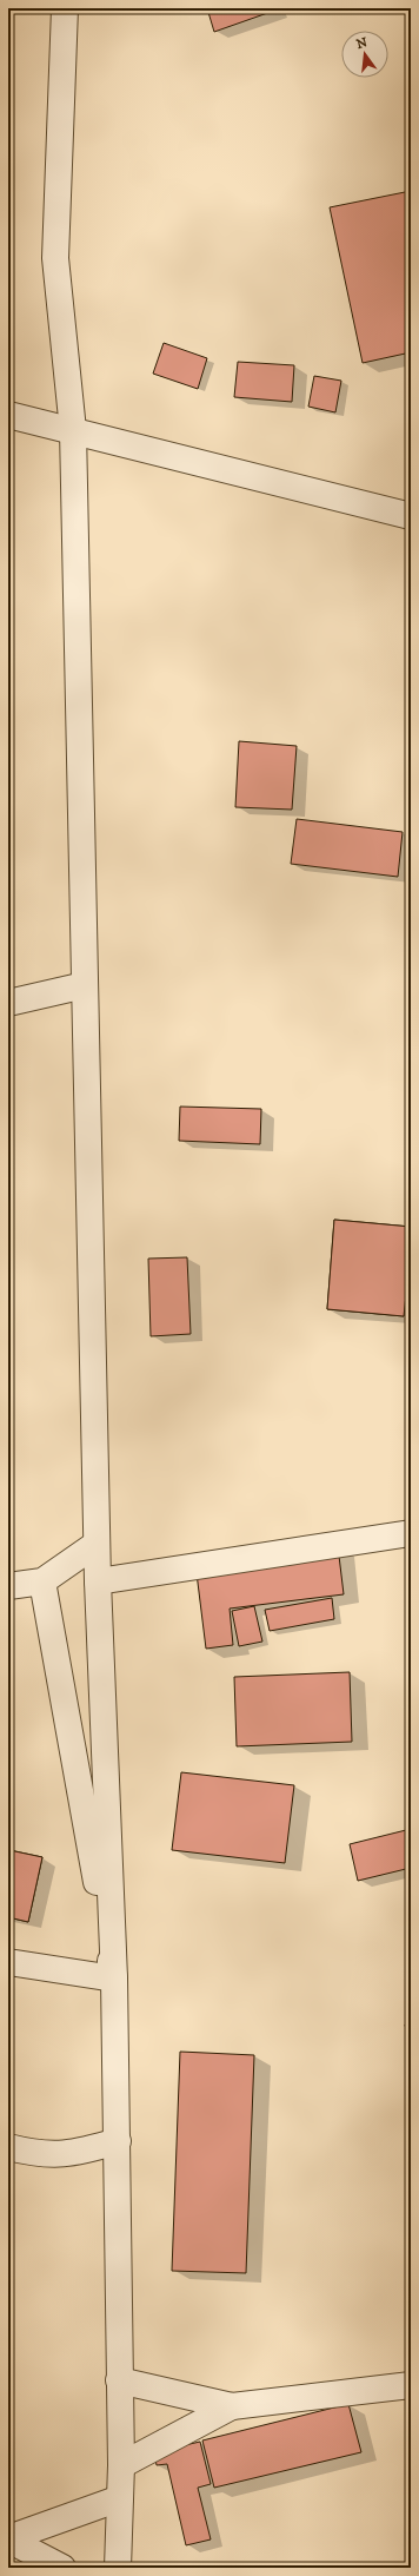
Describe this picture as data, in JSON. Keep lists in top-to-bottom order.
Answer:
{
  "north": "top"
}
